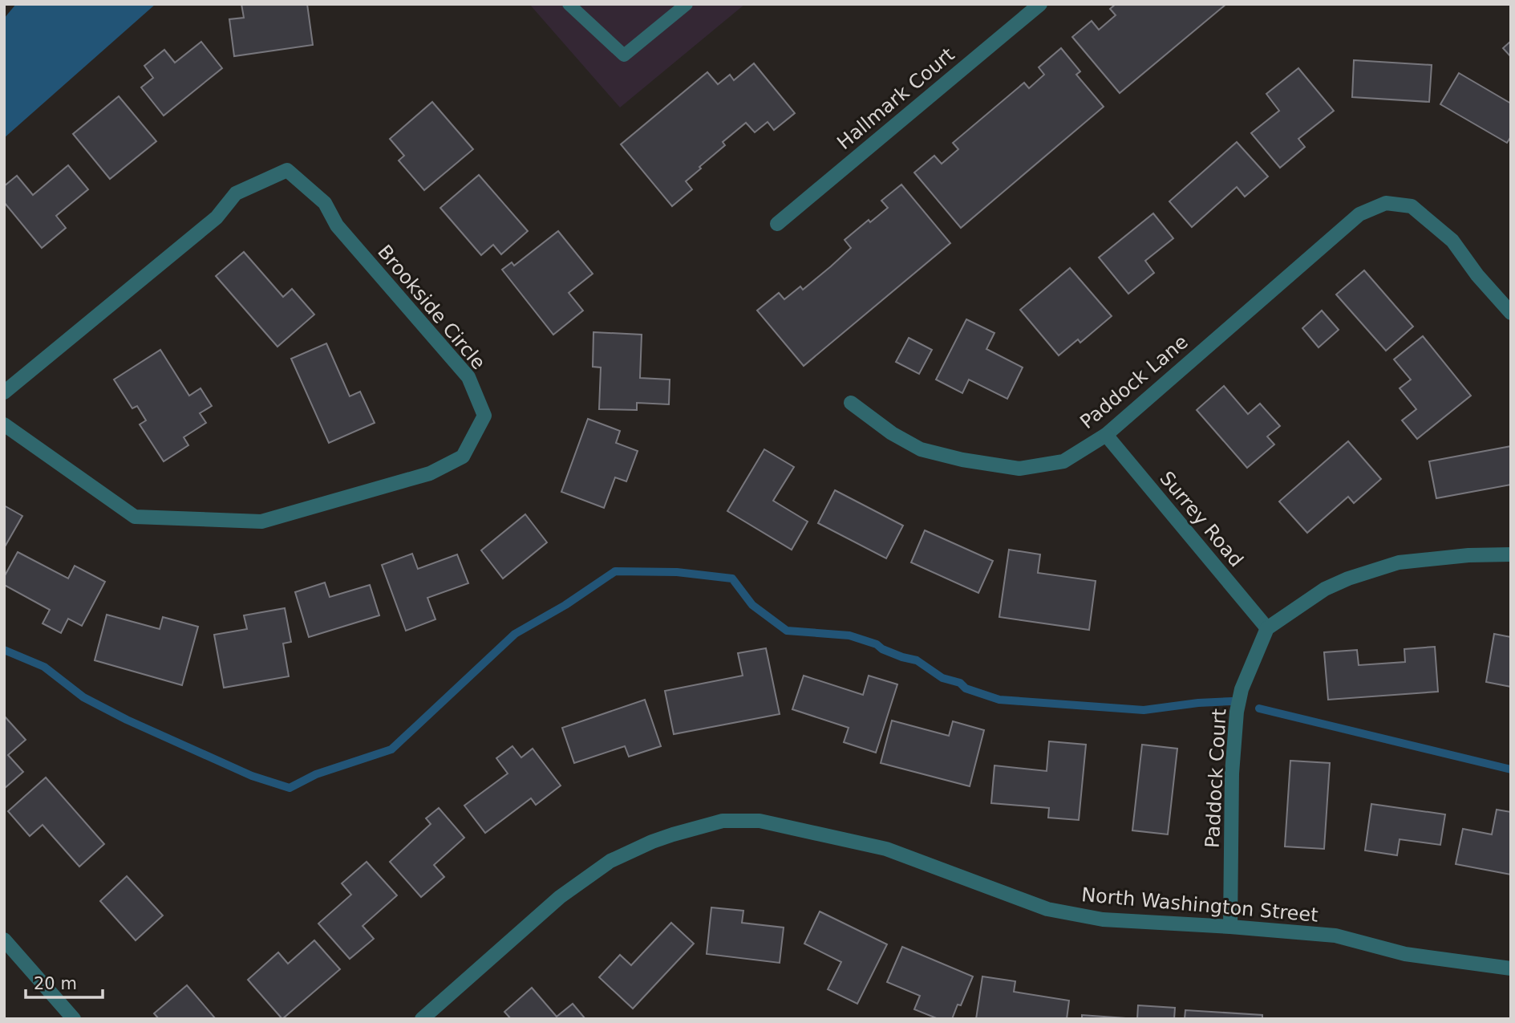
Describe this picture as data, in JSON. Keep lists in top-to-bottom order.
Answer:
{
  "streets": {
    "street": [
      "Hallmark Court",
      "Brookside Circle",
      "Paddock Lane",
      "Surrey Road",
      "Paddock Court",
      "North Washington Street"
    ]
  },
  "crossings": [
    ["Paddock Lane", "Surrey Road"],
    ["Surrey Road", "Paddock Court"],
    ["Paddock Court", "North Washington Street"]
  ],
  "scale_bar": "20 m"
}
